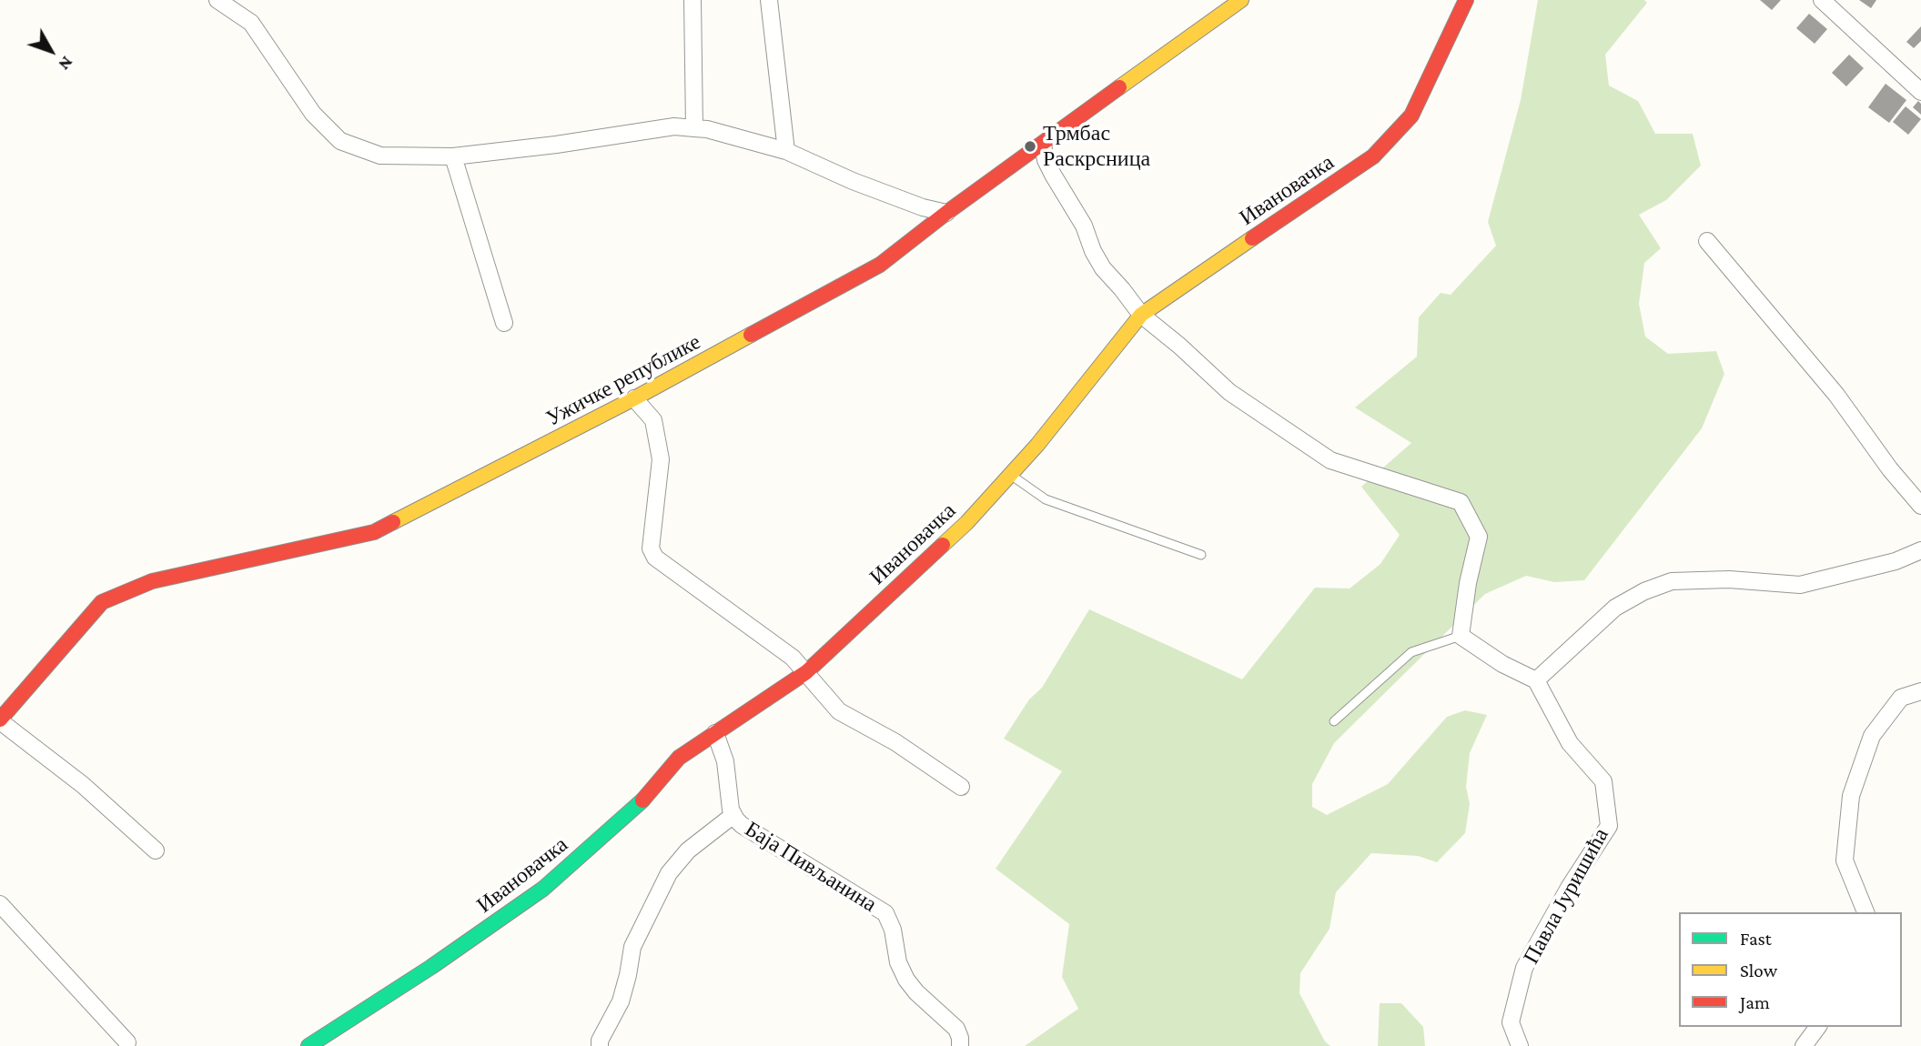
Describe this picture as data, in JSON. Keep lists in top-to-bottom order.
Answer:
{
  "streets": {
    "street": [
      "Ивановачка",
      "Ужичке републике",
      "Баја Пивљанина",
      "Павла Јуришића"
    ]
  },
  "crossings": [
    ["Ивановачка", "Баја Пивљанина"]
  ],
  "places": ["Трмбас Раскрсница"],
  "legend": ["Fast", "Slow", "Jam"],
  "north": "bottom right"
}
